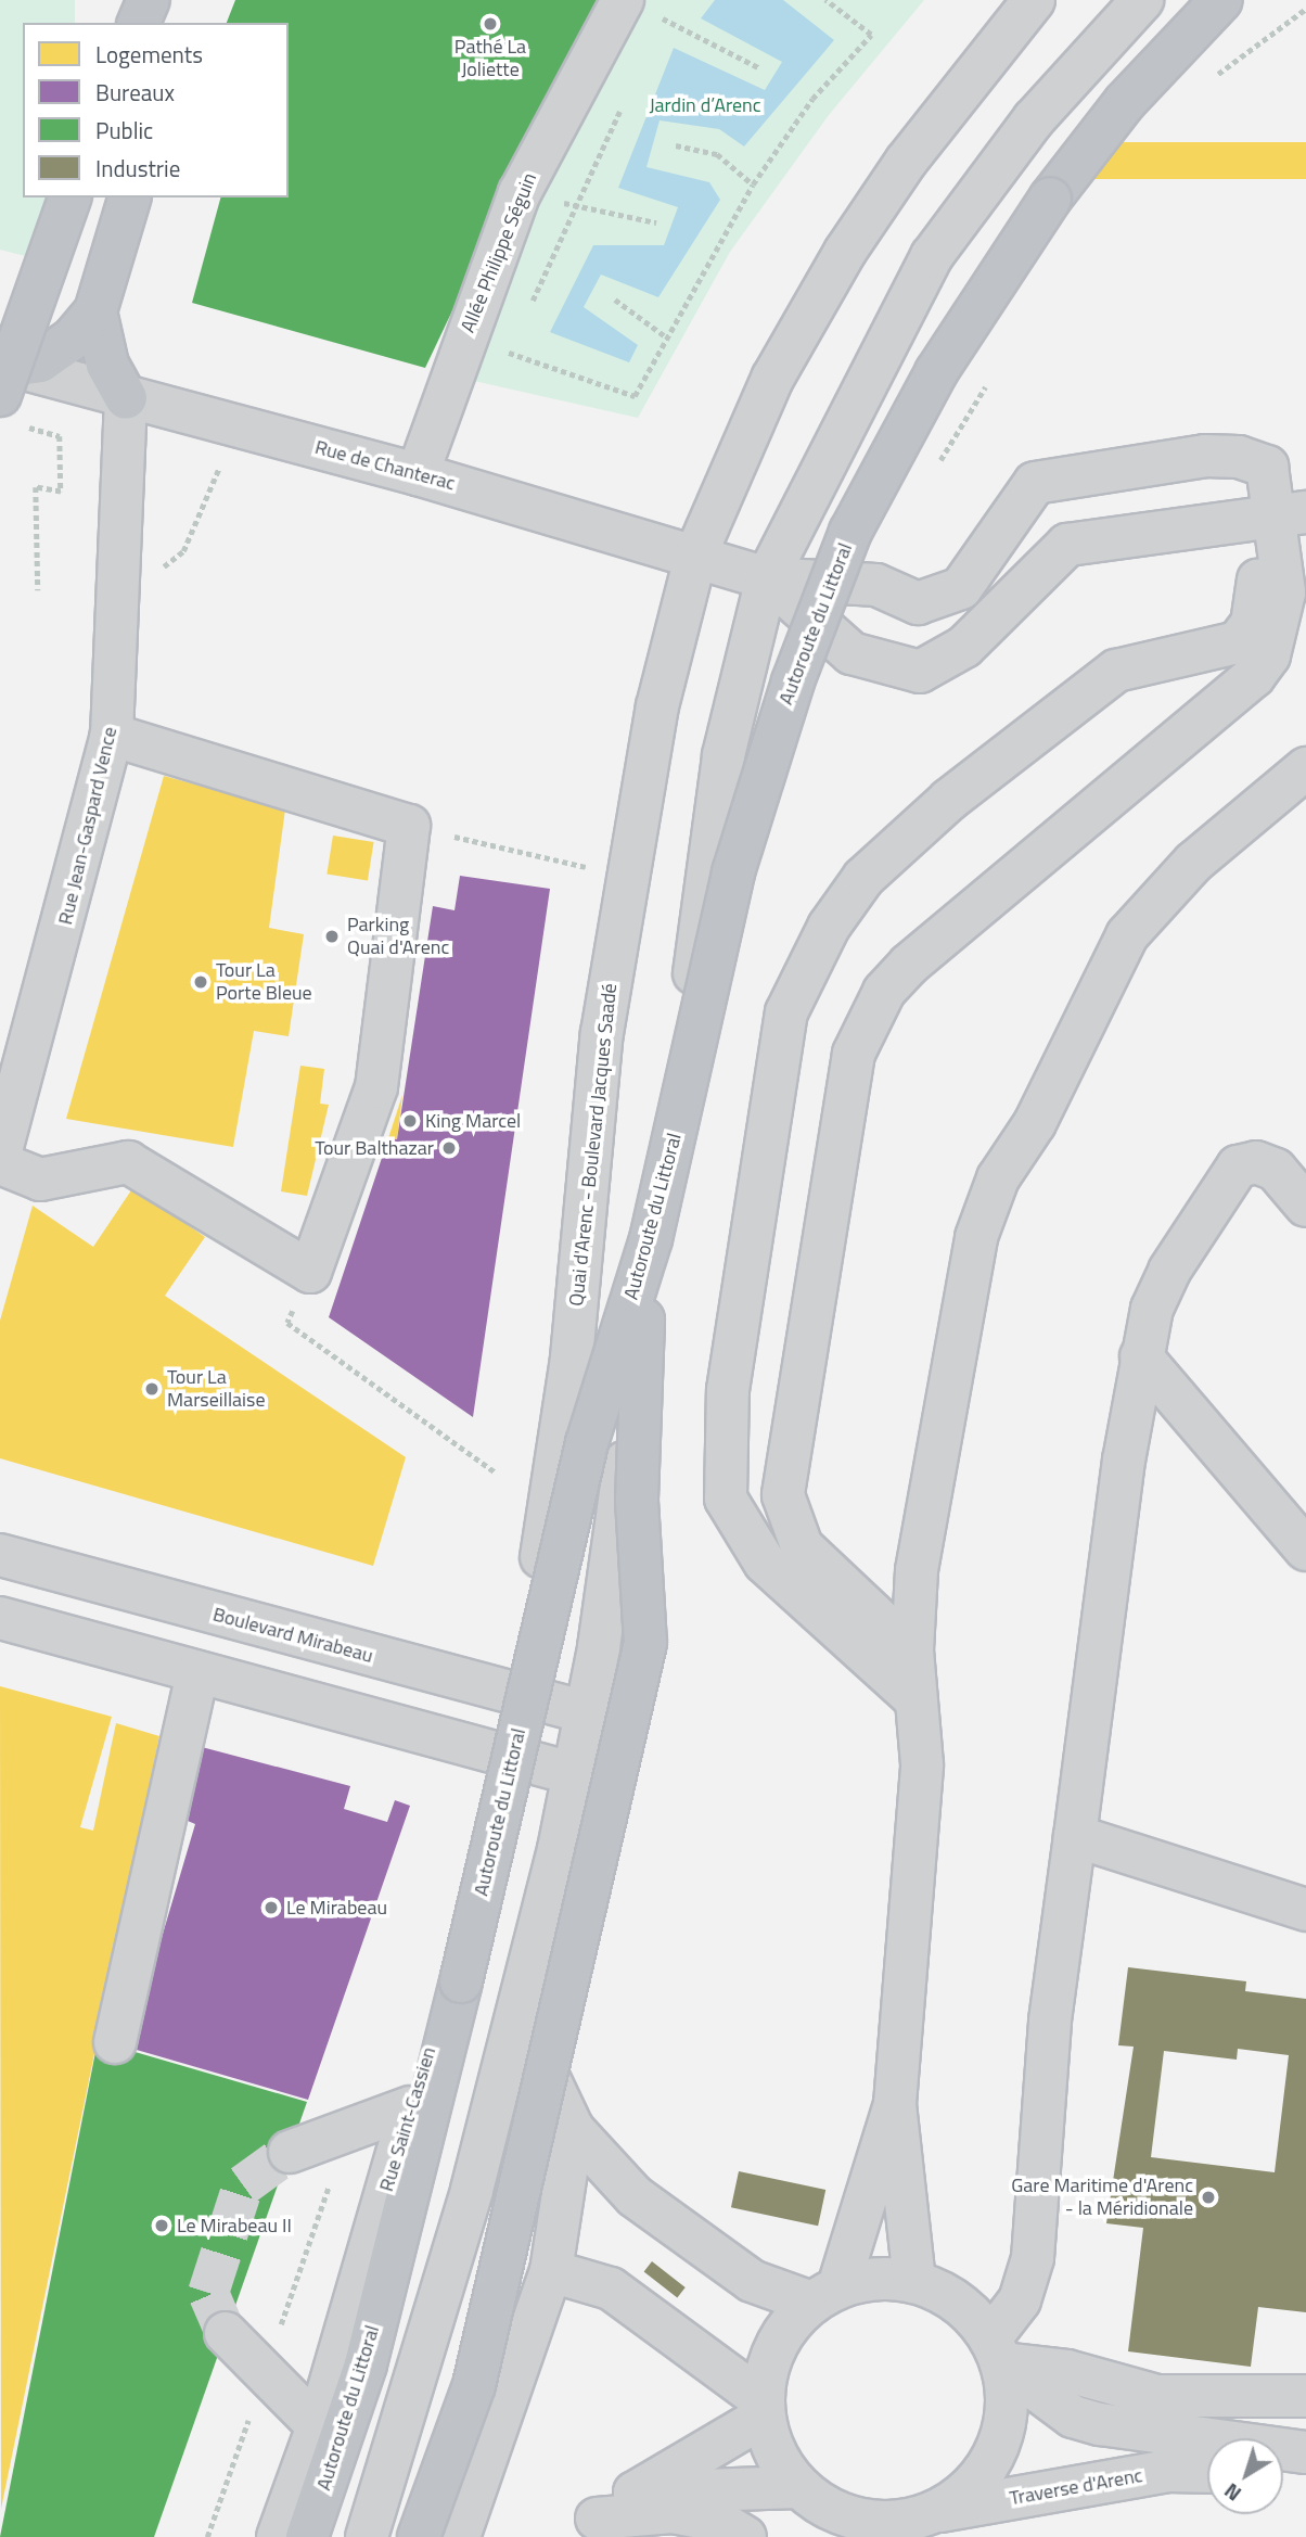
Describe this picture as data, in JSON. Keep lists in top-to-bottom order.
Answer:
{
  "streets": {
    "highway": ["Autoroute du Littoral"],
    "street": [
      "Allée Philippe Séguin",
      "Rue de Chanterac",
      "Rue Jean-Gaspard Vence",
      "Quai d'Arenc - Boulevard Jacques Saadé",
      "Boulevard Mirabeau",
      "Rue Saint-Cassien",
      "Traverse d'Arenc"
    ]
  },
  "crossings": [
    ["Allée Philippe Séguin", "Rue de Chanterac"],
    ["Rue de Chanterac", "Rue Jean-Gaspard Vence"],
    ["Rue de Chanterac", "Quai d'Arenc - Boulevard Jacques Saadé"],
    ["Quai d'Arenc - Boulevard Jacques Saadé", "Boulevard Mirabeau"],
    ["Quai d'Arenc - Boulevard Jacques Saadé", "Rue Saint-Cassien"],
    ["Boulevard Mirabeau", "Rue Saint-Cassien"]
  ],
  "parks": ["Jardin d’Arenc"],
  "places": [
    "Pathé La Joliette",
    "Parking Quai d'Arenc",
    "Tour La Porte Bleue",
    "King Marcel",
    "Tour Balthazar",
    "Tour La Marseillaise",
    "Le Mirabeau",
    "Gare Maritime d'Arenc - la Méridionale",
    "Le Mirabeau II"
  ],
  "legend": [
    "Logements",
    "Bureaux",
    "Public",
    "Industrie"
  ],
  "north": "bottom left"
}
